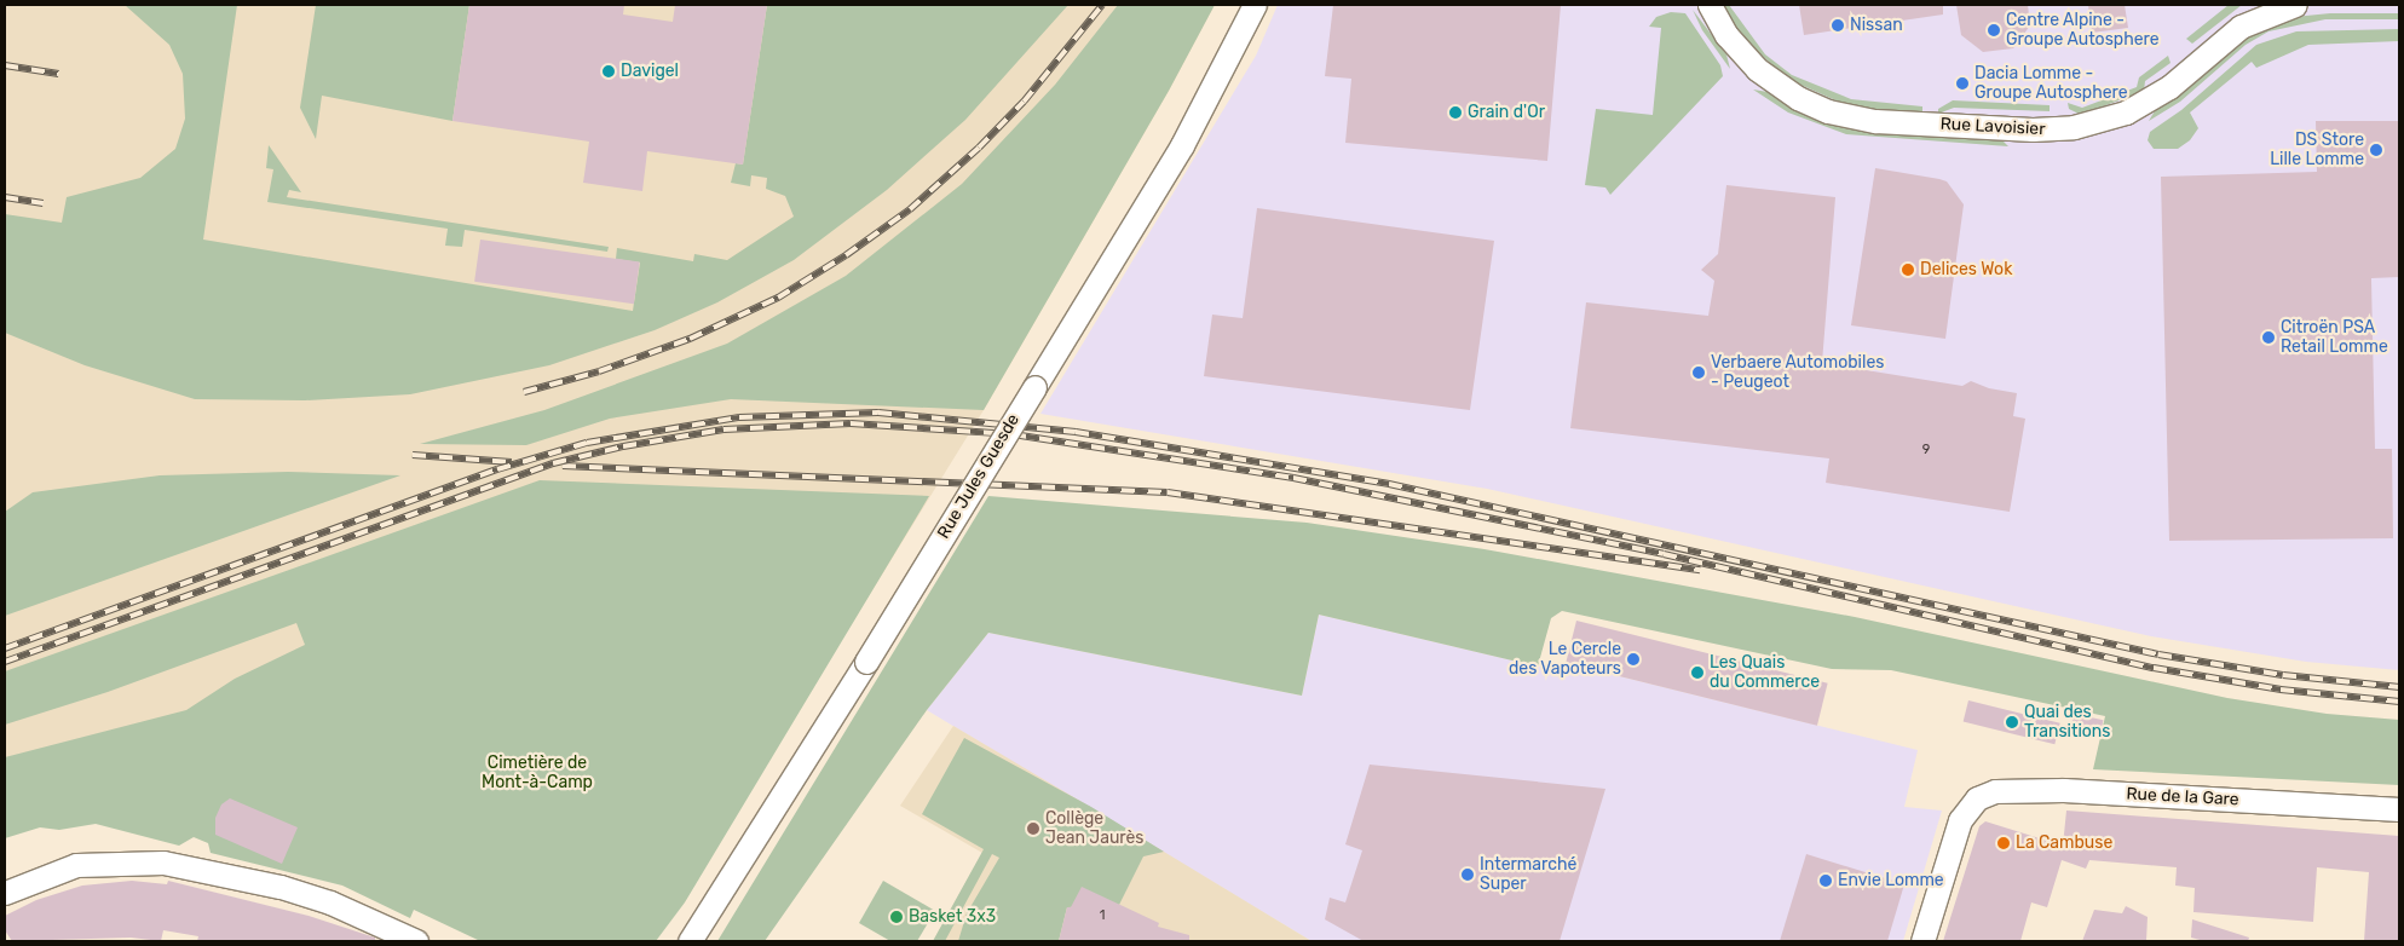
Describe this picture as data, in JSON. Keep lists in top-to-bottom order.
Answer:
{
  "streets": {
    "street": ["Rue Lavoisier", "Rue Jules Guesde", "Rue de la Gare"]
  },
  "parks": ["Cimetière de Mont-à-Camp"],
  "places": [
    "Nissan",
    "Centre Alpine - Groupe Autosphere",
    "Davigel",
    "Dacia Lomme - Groupe Autosphere",
    "Grain d'Or",
    "DS Store Lille Lomme",
    "Delices Wok",
    "Citroën PSA Retail Lomme",
    "Verbaere Automobiles - Peugeot",
    "Le Cercle des Vapoteurs",
    "Les Quais du Commerce",
    "Quai des Transitions",
    "Collège Jean Jaurès",
    "La Cambuse",
    "Intermarché Super",
    "Envie Lomme",
    "Basket 3x3"
  ],
  "house_numbers": ["9", "1"]
}
